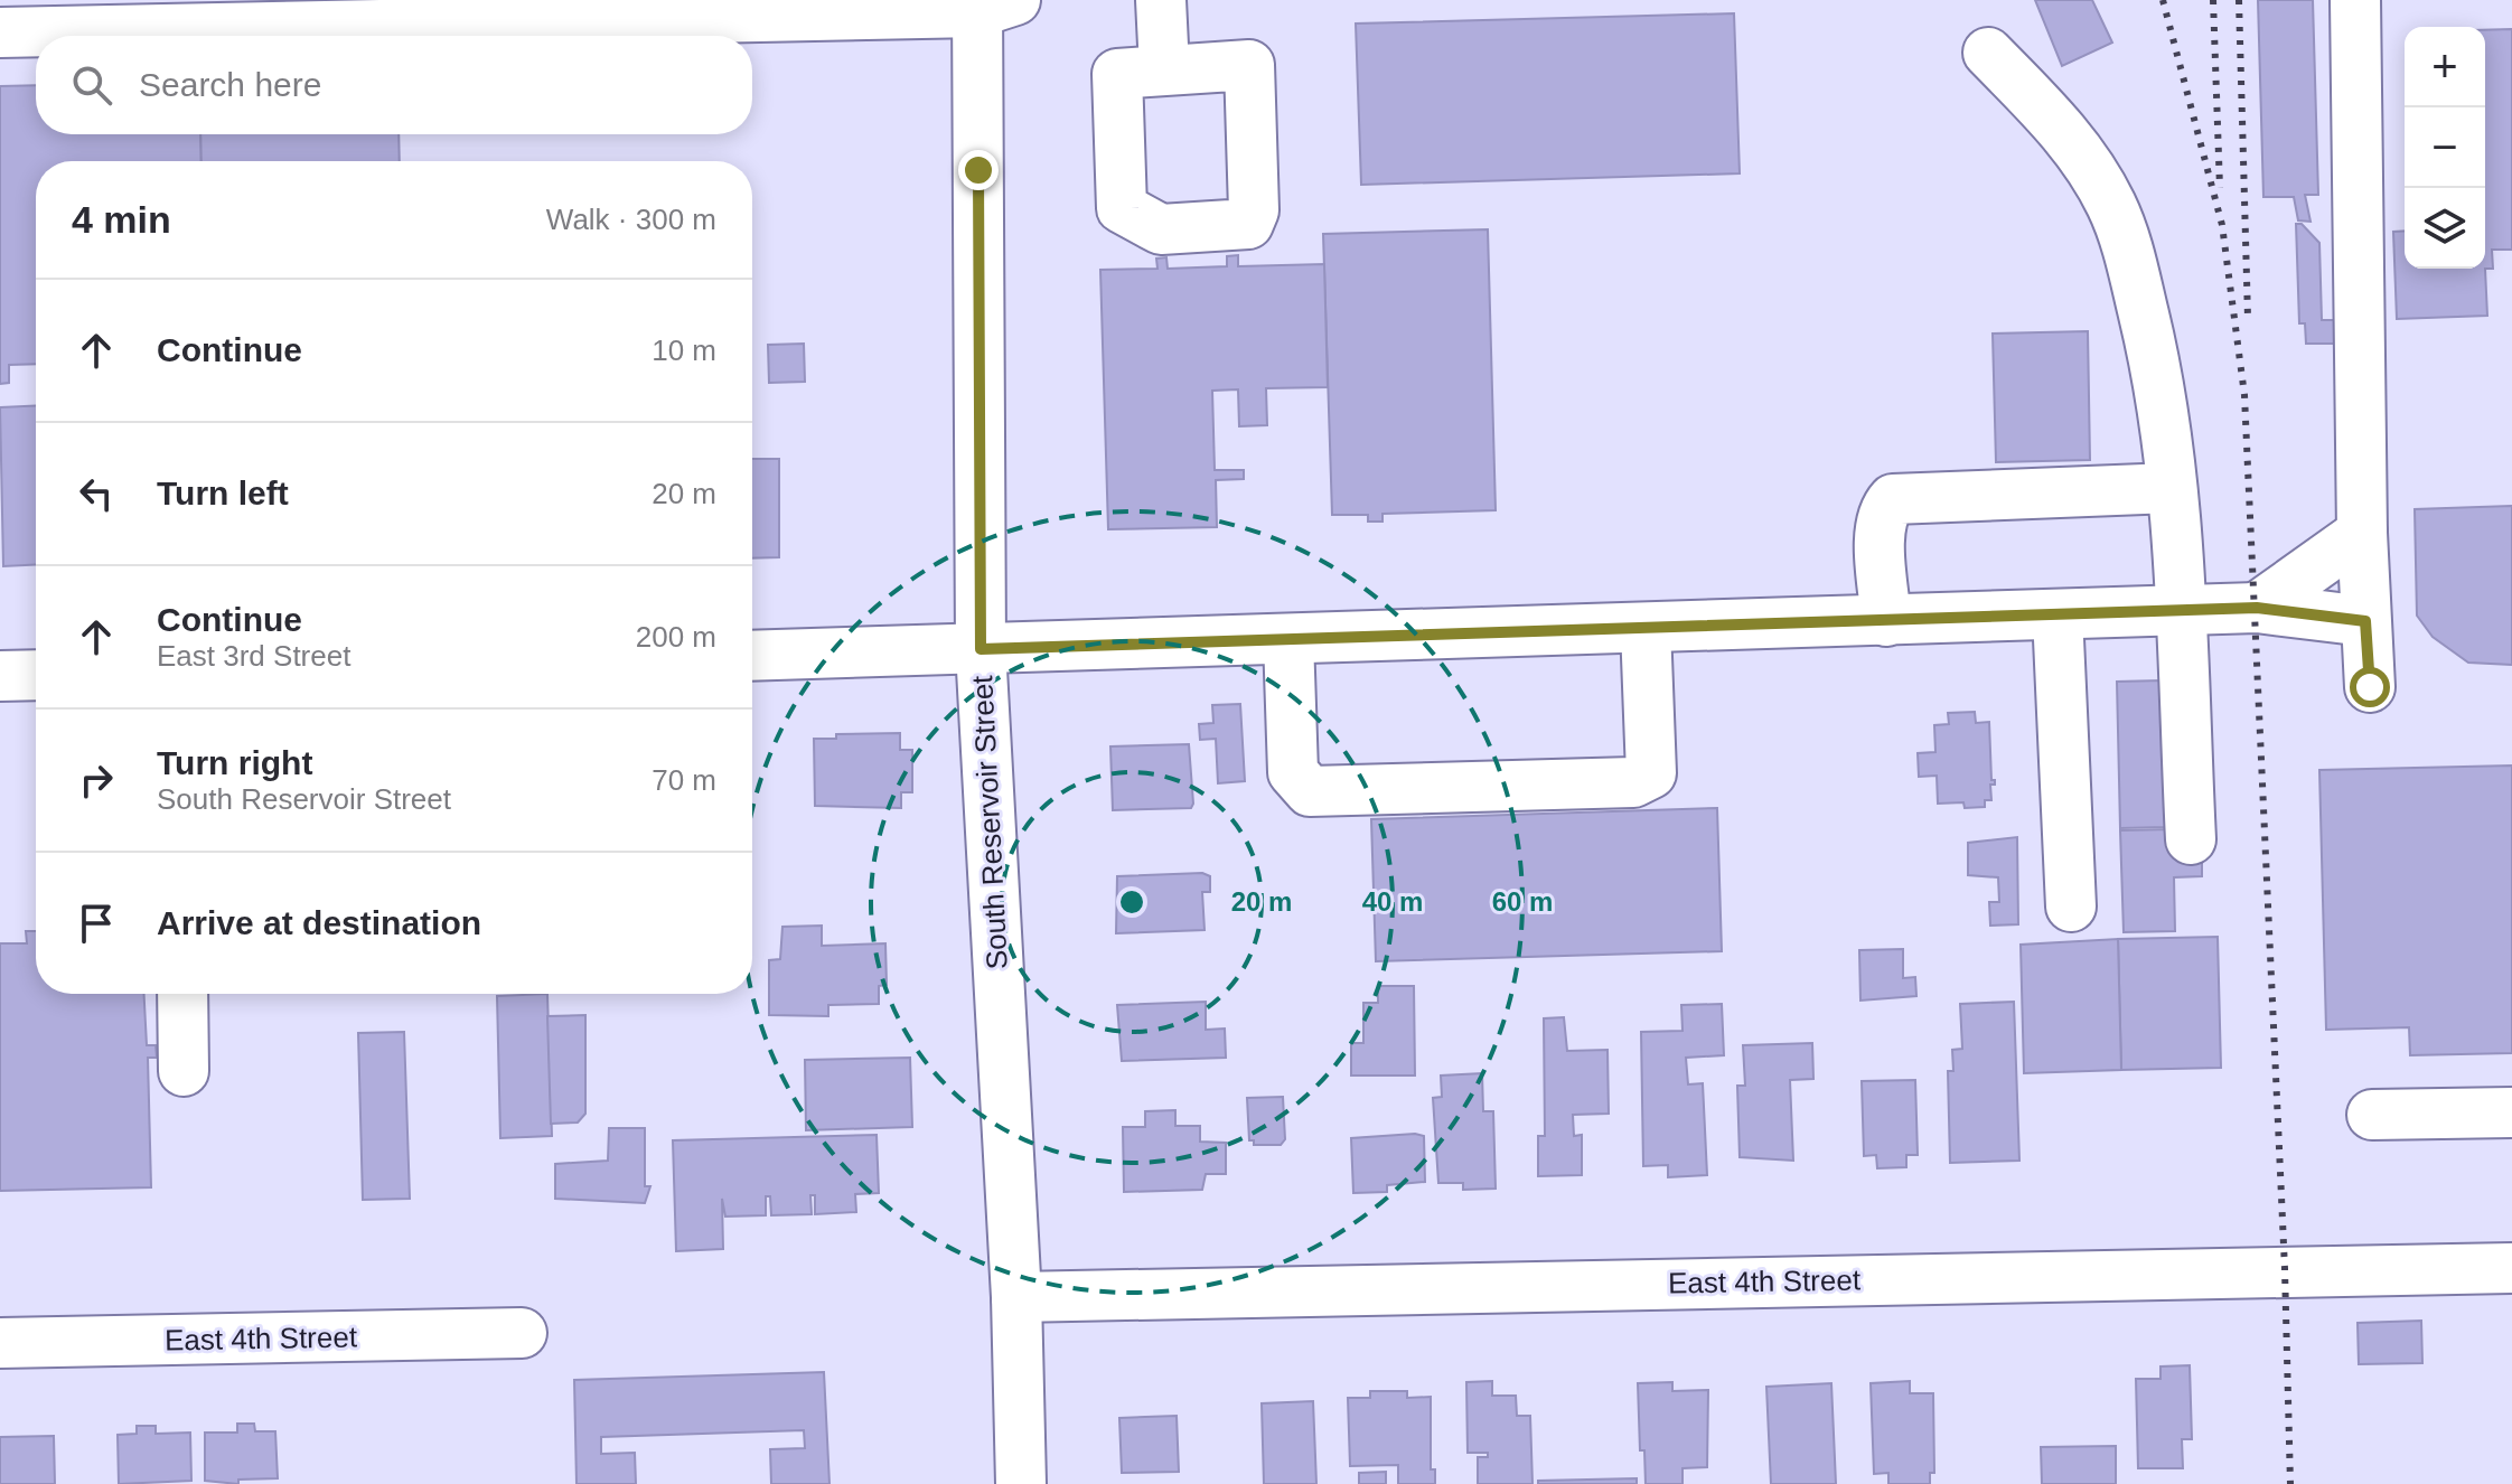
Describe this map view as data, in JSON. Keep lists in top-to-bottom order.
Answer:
{
  "streets": {
    "street": ["South Reservoir Street", "East 4th Street"]
  },
  "crossings": [
    ["South Reservoir Street", "East 4th Street"]
  ],
  "page": {
    "map_buttons": ["+", "−"],
    "search": "Search here",
    "heading": ["4 min", "Walk · 300 m"],
    "list": [
      ["Continue", "10 m"],
      ["Turn left", "20 m"],
      ["Continue", "East 3rd Street", "200 m"],
      ["Turn right", "South Reservoir Street", "70 m"],
      "Arrive at destination"
    ]
  },
  "rings": ["20 m", "40 m", "60 m"]
}
